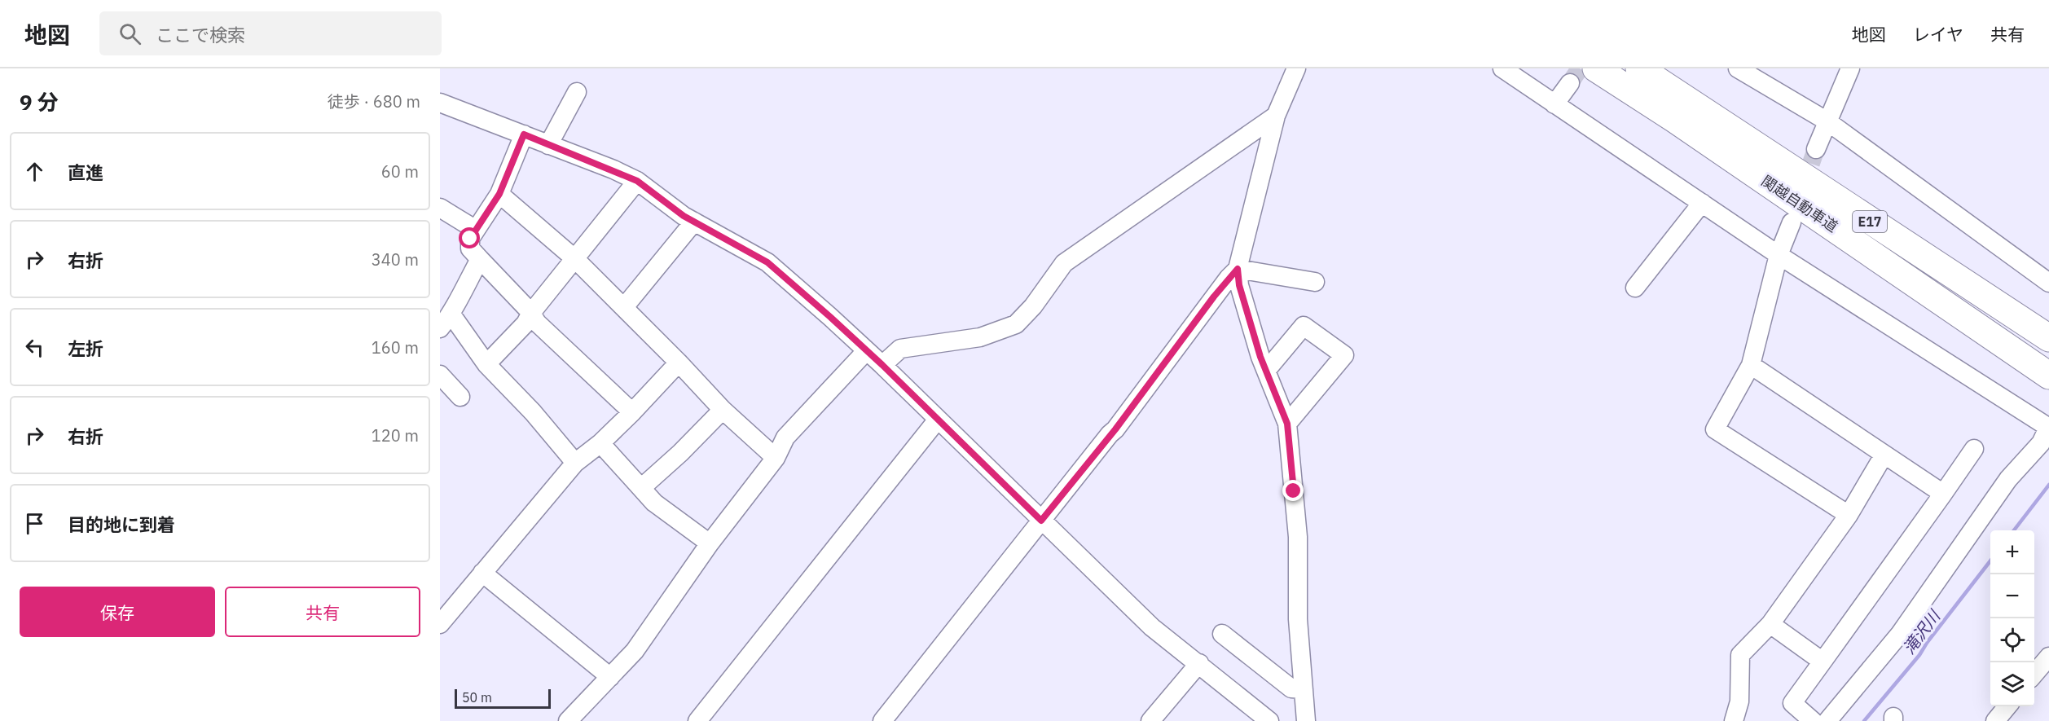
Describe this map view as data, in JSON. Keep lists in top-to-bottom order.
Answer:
{
  "streets": {
    "highway": ["関越自動車道", "E17"]
  },
  "water": ["滝沢川"],
  "scale_bar": "50 m",
  "page": {
    "header": "地図",
    "search": "ここで検索",
    "nav": ["地図", "レイヤ", "共有"],
    "heading": ["9 分", "徒歩 · 680 m"],
    "list": [
      ["直進", "60 m"],
      ["右折", "340 m"],
      ["左折", "160 m"],
      ["右折", "120 m"],
      "目的地に到着"
    ],
    "map_buttons": ["+", "−"],
    "buttons": ["保存", "共有"],
    "scale": "50 m"
  }
}
